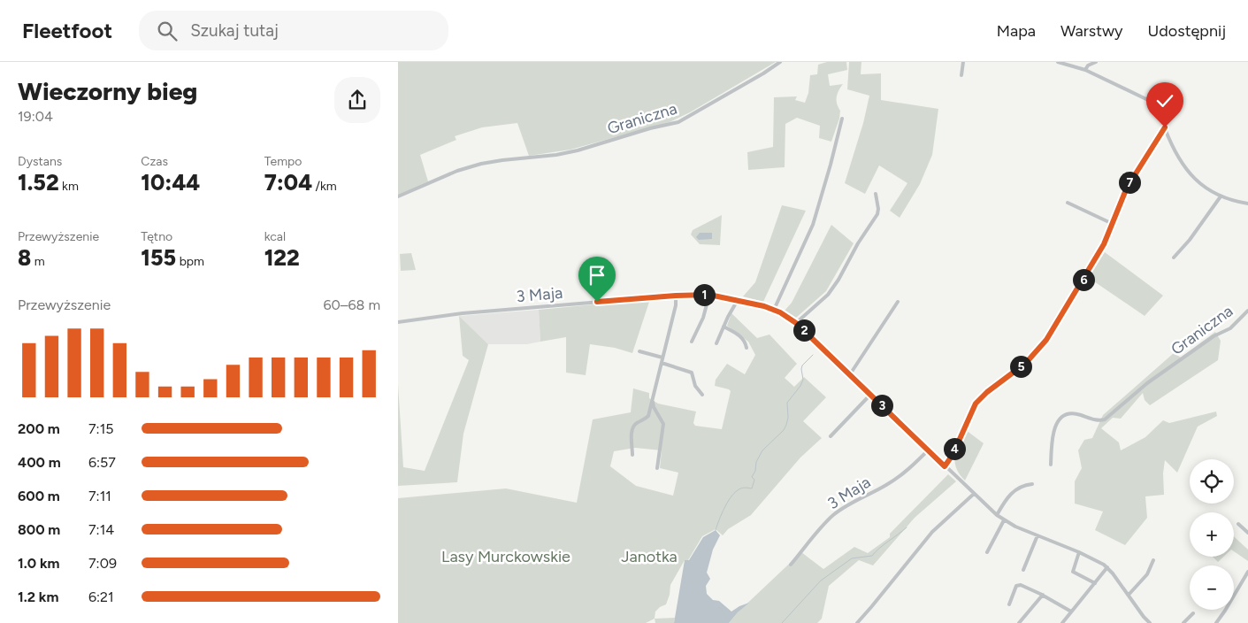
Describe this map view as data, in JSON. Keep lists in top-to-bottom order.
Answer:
{
  "streets": {
    "street": ["Graniczna", "3 Maja"]
  },
  "parks": ["Lasy Murckowskie", "Janotka"],
  "page": {
    "header": "Fleetfoot",
    "search": "Szukaj tutaj",
    "nav": ["Mapa", "Warstwy", "Udostępnij"],
    "heading": ["Wieczorny bieg", "19:04"],
    "stats": [
      ["Dystans", "1.52 km"],
      ["Czas", "10:44"],
      ["Tempo", "7:04 /km"],
      ["Przewyższenie", "8 m"],
      ["Tętno", "155 bpm"],
      ["kcal", "122"]
    ],
    "pins": [
      "7",
      "6",
      "1",
      "2",
      "5",
      "3",
      "4"
    ],
    "chart": ["Przewyższenie", "60–68 m"],
    "list": [
      {
        "name": "200 m",
        "note": "7:15"
      },
      {
        "name": "400 m",
        "note": "6:57"
      },
      {
        "name": "600 m",
        "note": "7:11"
      },
      {
        "name": "800 m",
        "note": "7:14"
      },
      {
        "name": "1.0 km",
        "note": "7:09"
      },
      {
        "name": "1.2 km",
        "note": "6:21"
      }
    ],
    "map_buttons": ["+", "−"]
  }
}
